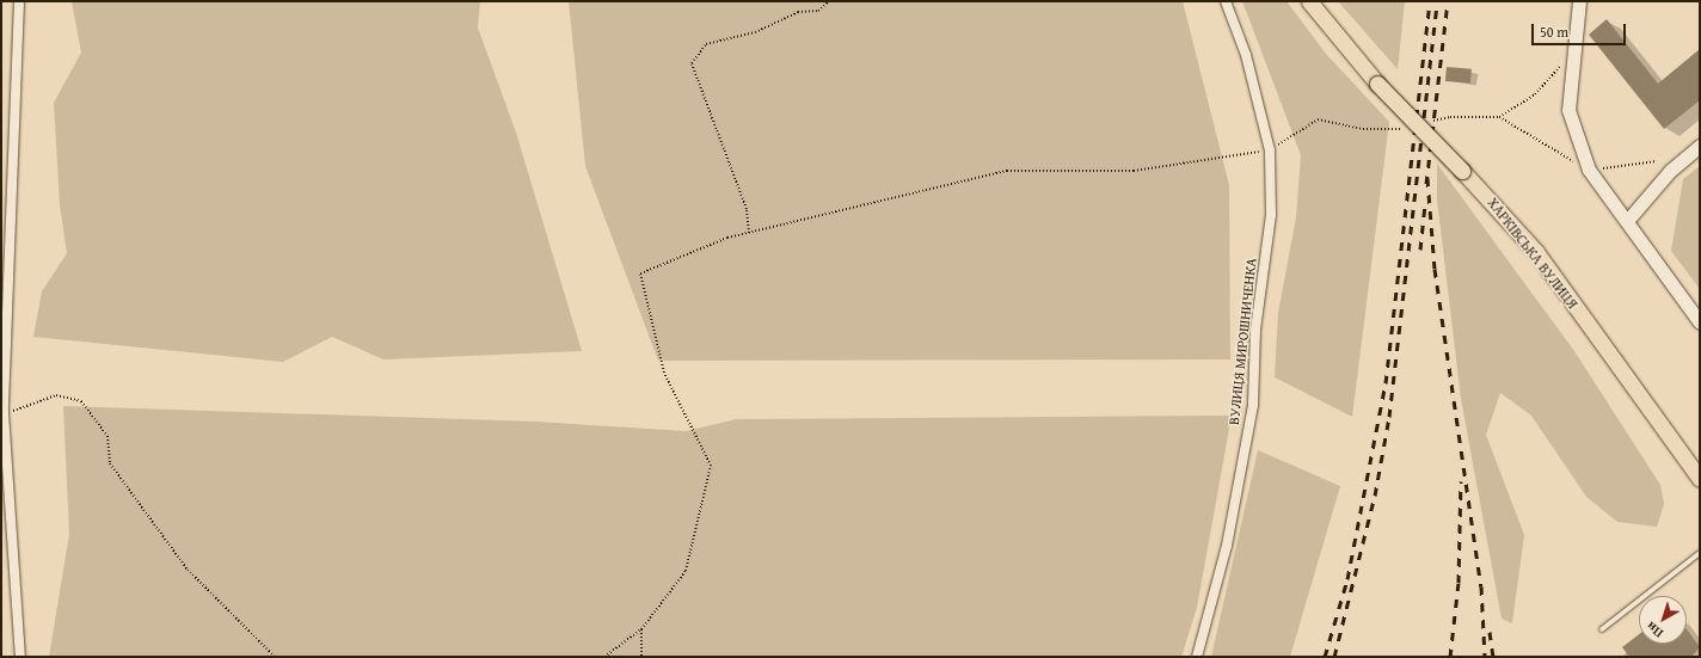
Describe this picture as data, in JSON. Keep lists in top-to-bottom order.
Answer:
{
  "streets": {
    "main road": ["ХАРКІВСЬКА ВУЛИЦЯ"],
    "street": ["ВУЛИЦЯ МИРОШНИЧЕНКА"]
  },
  "scale_bar": "50 m",
  "north": "bottom left"
}
